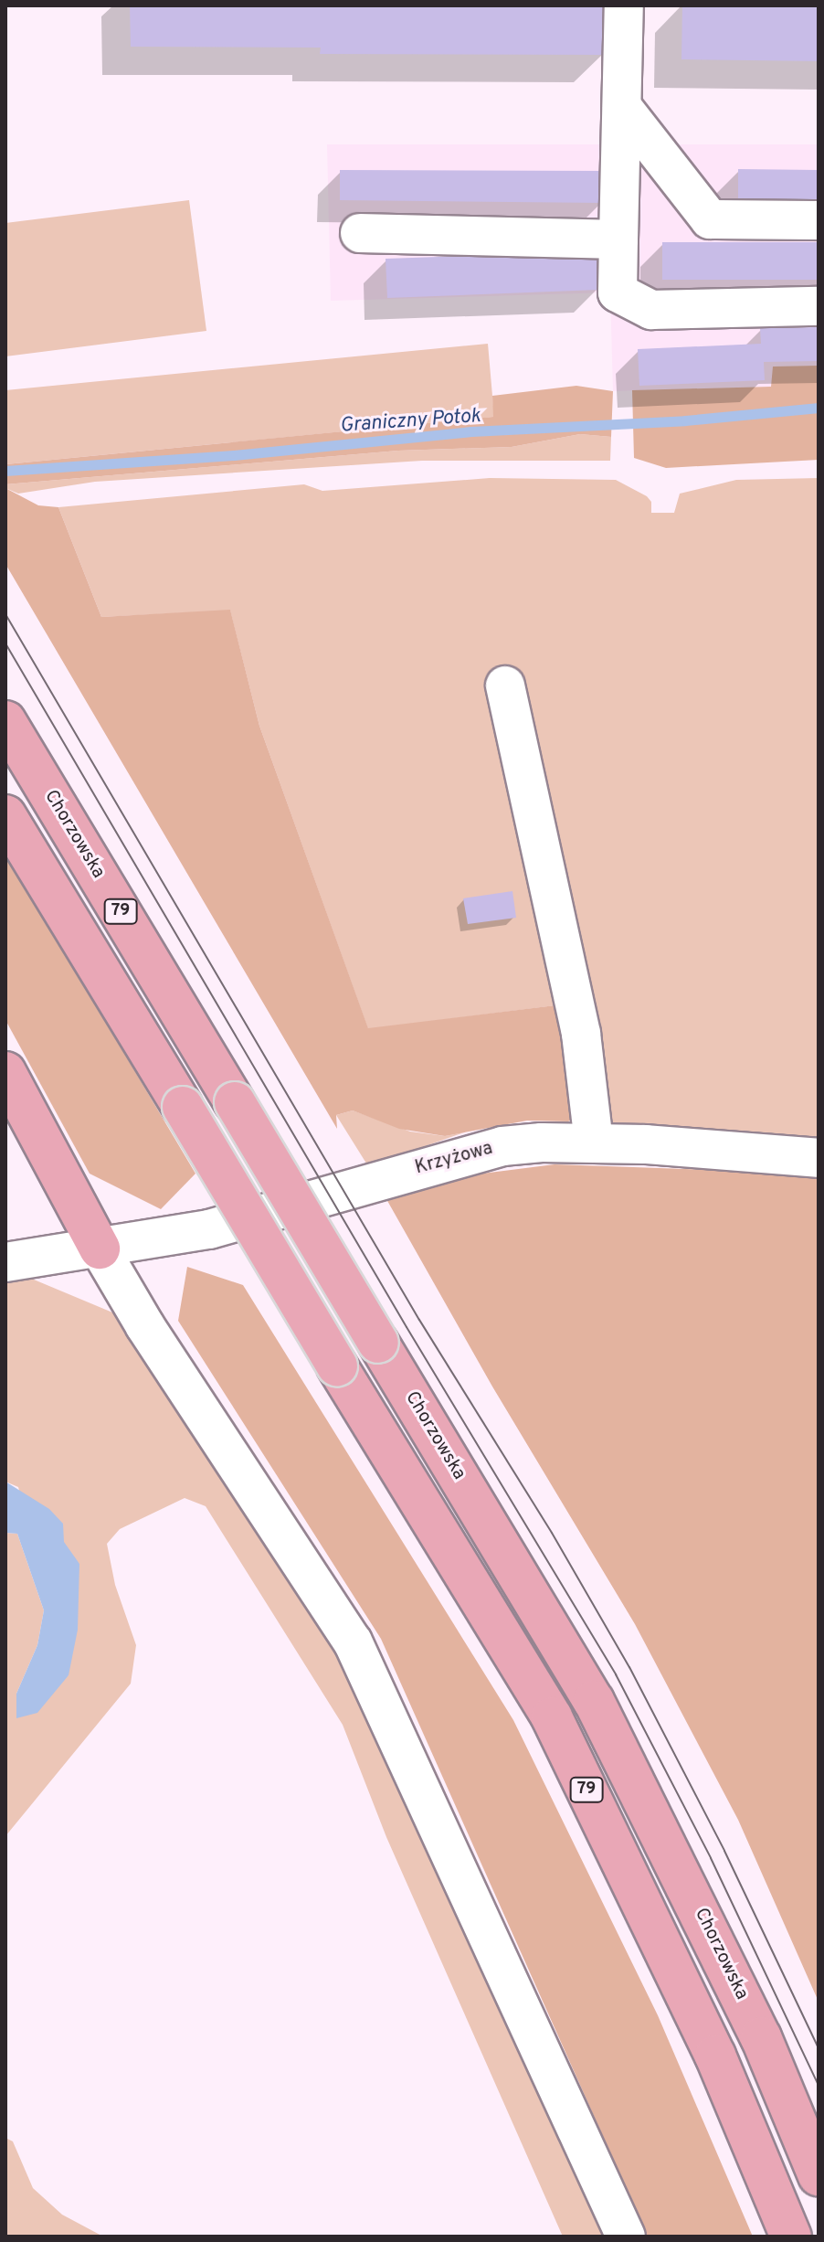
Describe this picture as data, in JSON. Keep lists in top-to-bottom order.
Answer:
{
  "streets": {
    "main road": ["Chorzowska", "79"],
    "street": ["Krzyżowa"]
  },
  "water": ["Graniczny Potok"]
}
